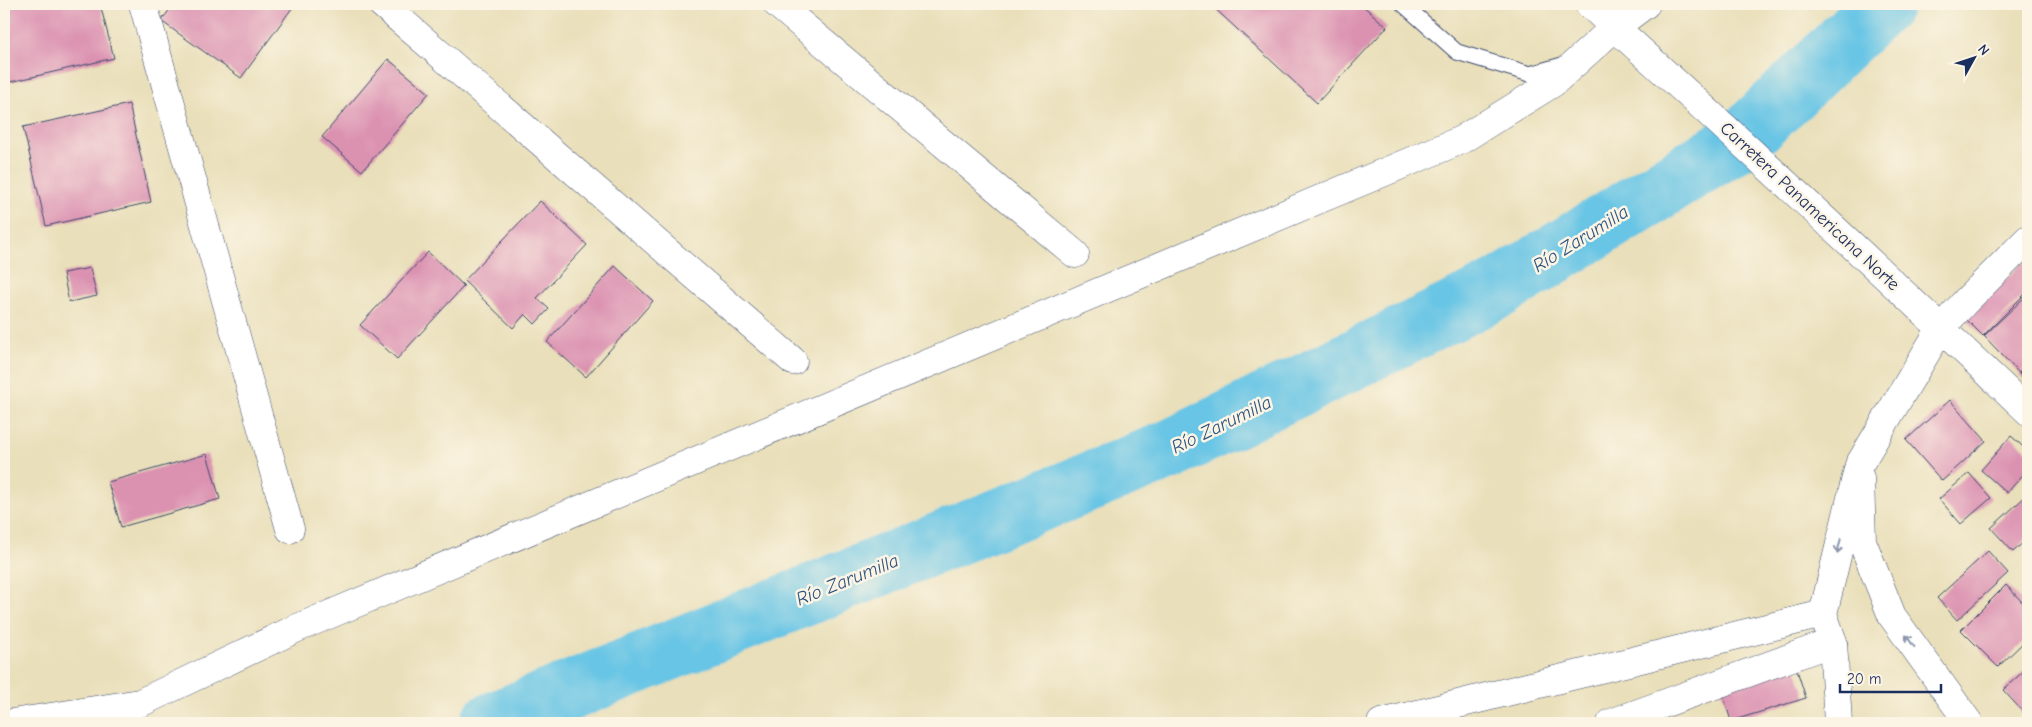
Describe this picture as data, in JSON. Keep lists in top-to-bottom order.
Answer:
{
  "streets": {
    "street": ["Carretera Panamericana Norte"]
  },
  "water": ["Río Zarumilla"],
  "scale_bar": "20 m",
  "north": "top right"
}
